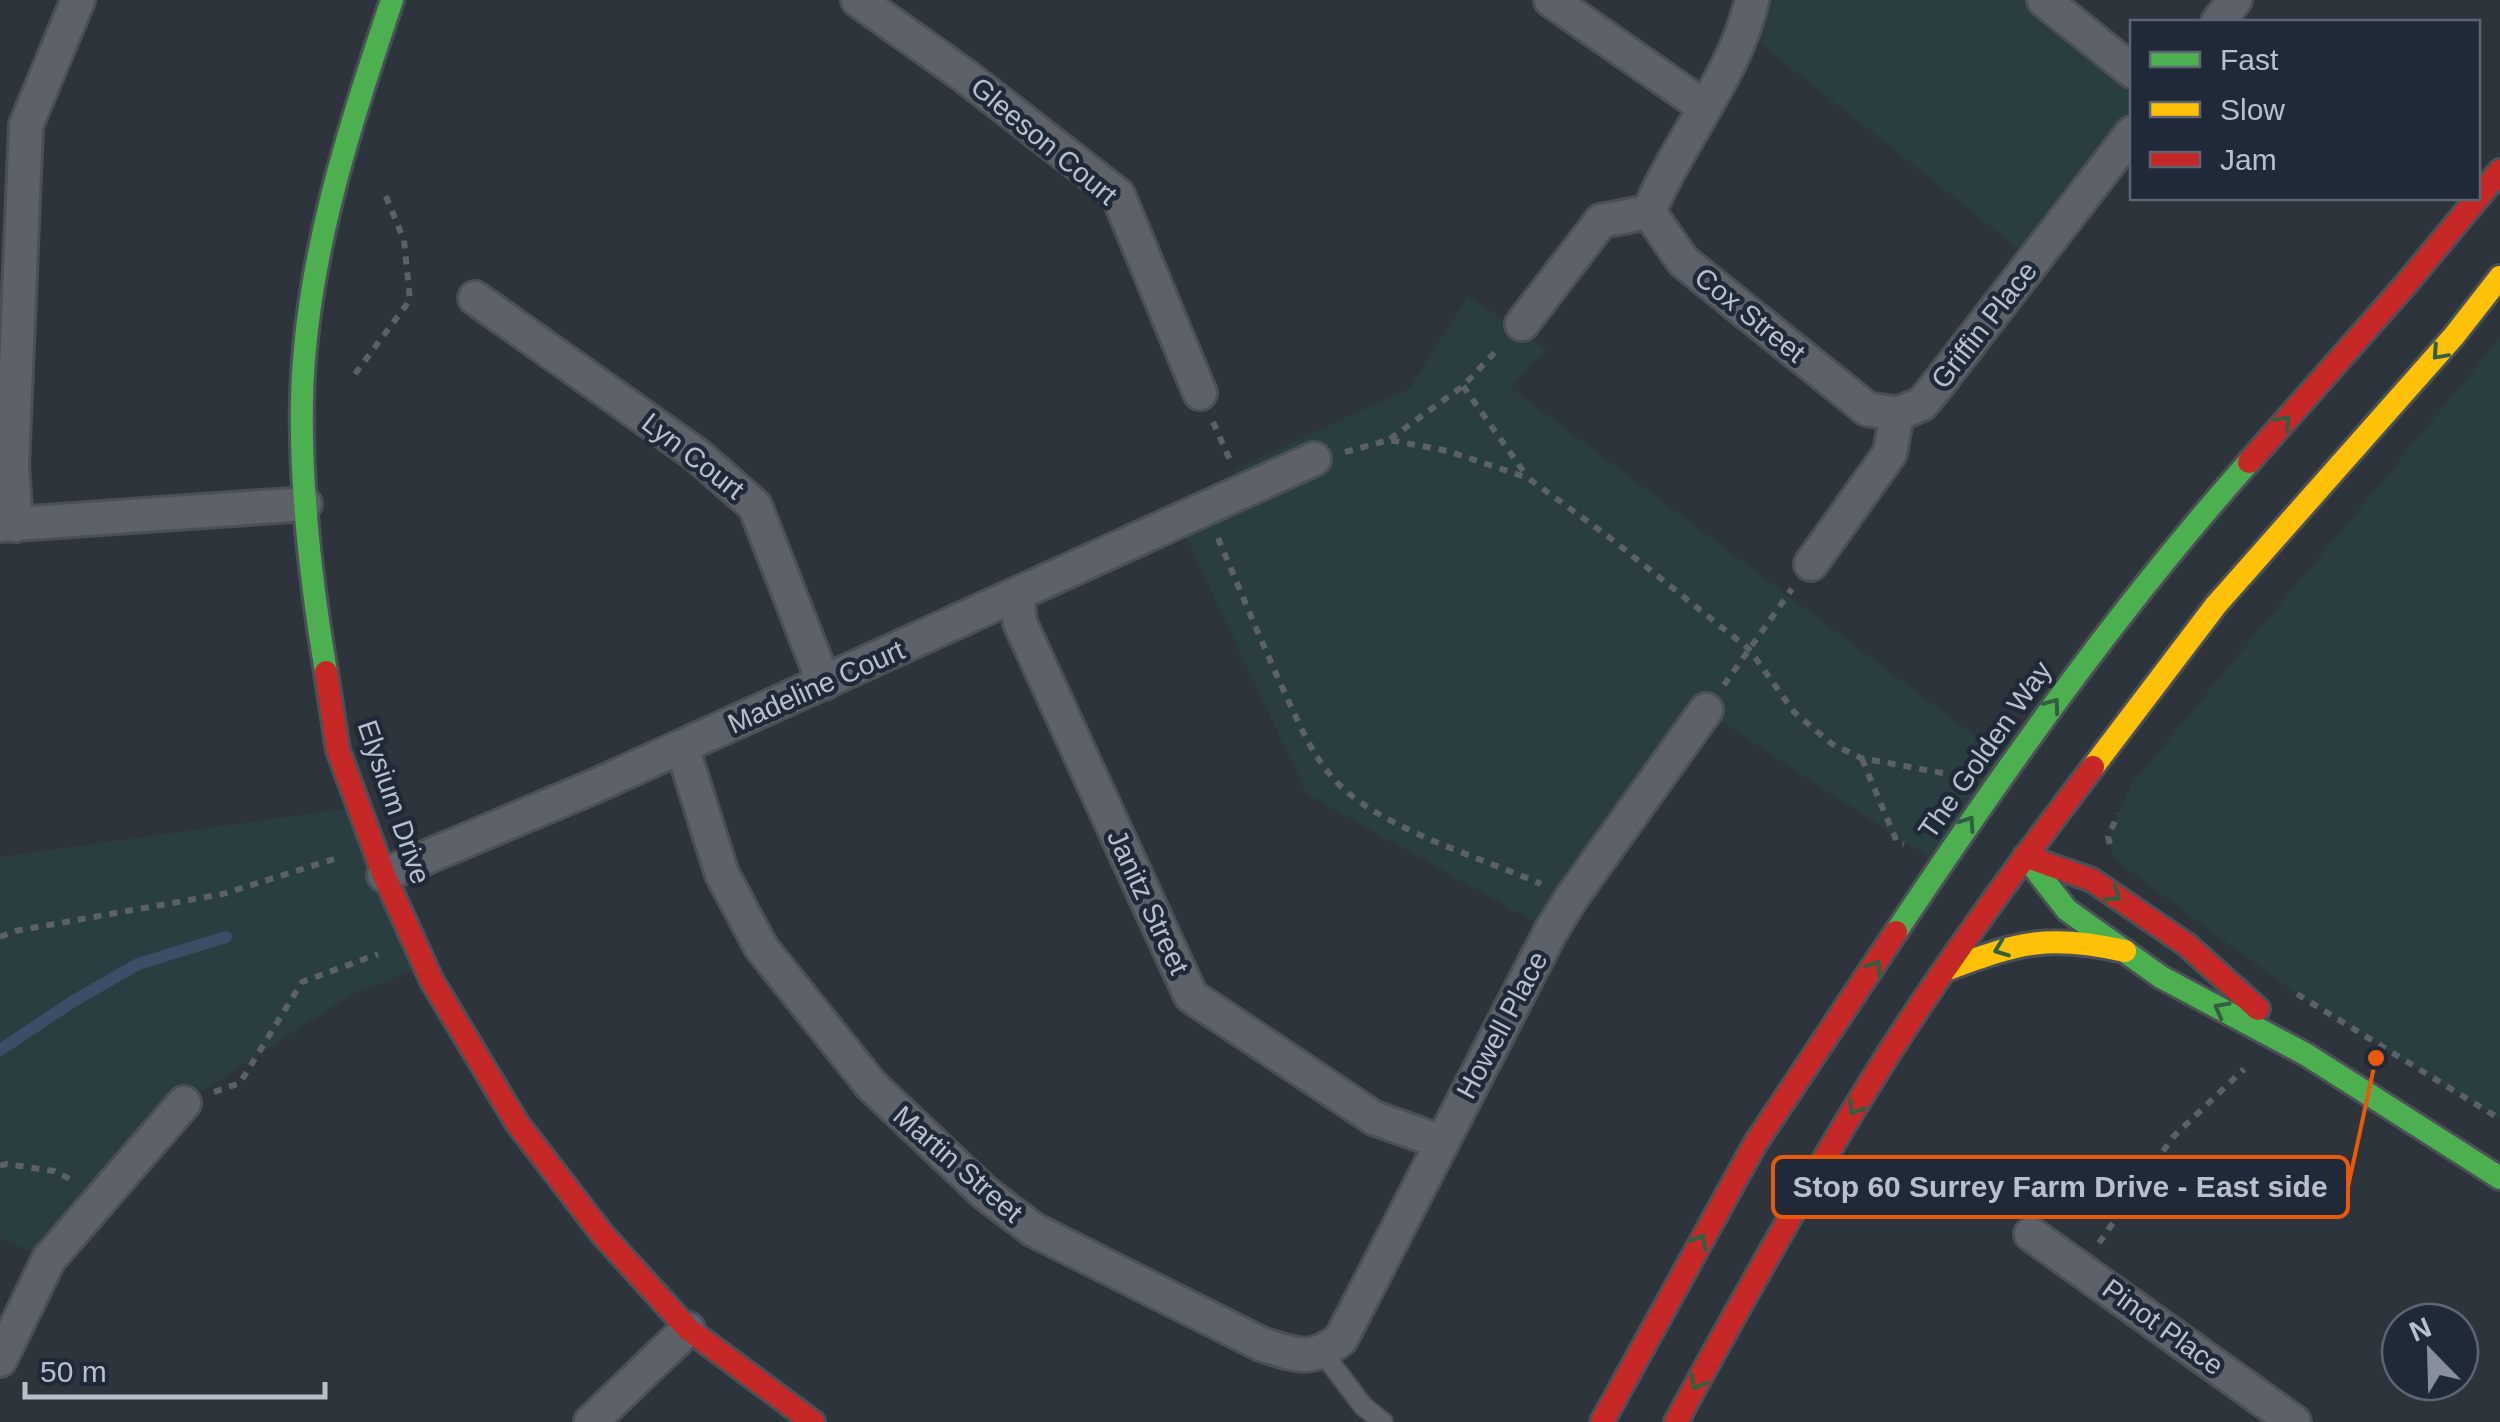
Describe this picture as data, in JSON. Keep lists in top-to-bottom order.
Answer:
{
  "streets": {
    "main road": ["The Golden Way", "Elysium Drive"],
    "street": [
      "Gleeson Court",
      "Cox Street",
      "Griffin Place",
      "Lyn Court",
      "Madeline Court",
      "Janitz Street",
      "Howell Place",
      "Martin Street",
      "Pinot Place"
    ]
  },
  "crossings": [
    ["Cox Street", "Griffin Place"],
    ["Lyn Court", "Madeline Court"],
    ["Madeline Court", "Elysium Drive"],
    ["Madeline Court", "Janitz Street"],
    ["Madeline Court", "Martin Street"],
    ["Janitz Street", "Howell Place"],
    ["Howell Place", "Martin Street"]
  ],
  "places": ["Stop 60 Surrey Farm Drive - East side"],
  "legend": ["Fast", "Slow", "Jam"],
  "scale_bar": "50 m",
  "north": "top left"
}
